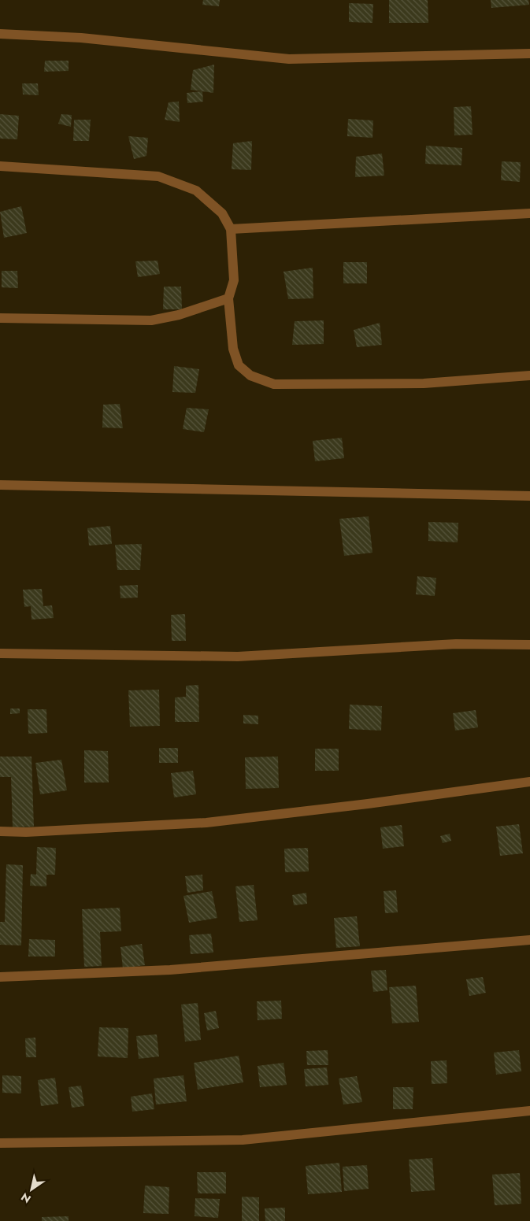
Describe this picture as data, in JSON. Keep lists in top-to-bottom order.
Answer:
{
  "north": "bottom left"
}
